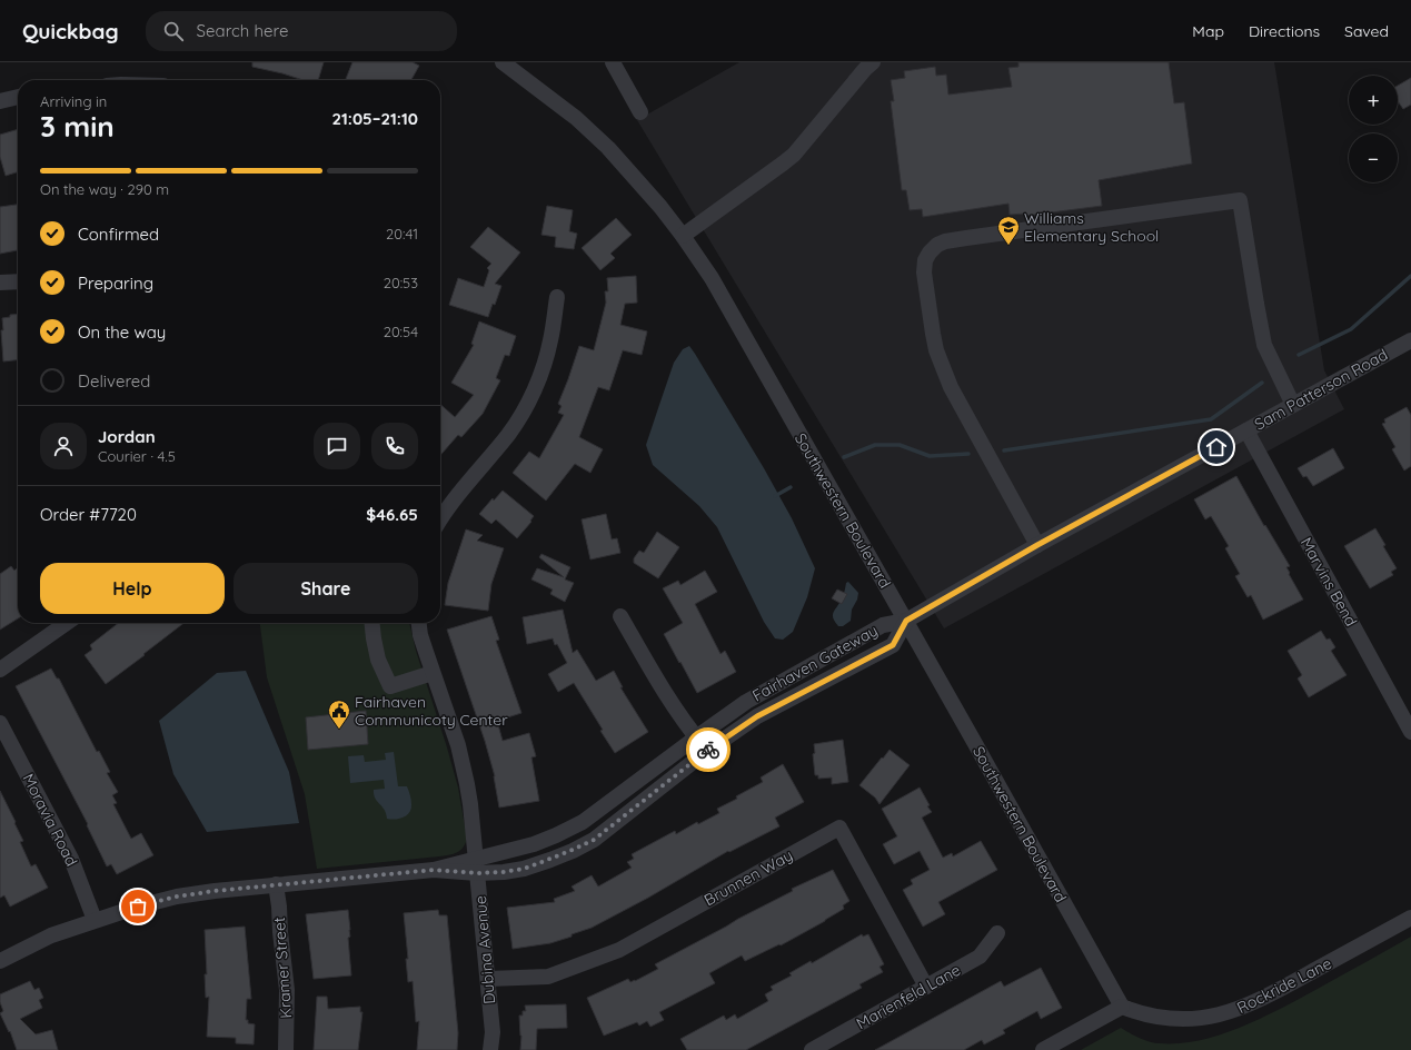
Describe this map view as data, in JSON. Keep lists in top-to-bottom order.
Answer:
{
  "streets": {
    "street": [
      "Sam Patterson Road",
      "Southwestern Boulevard",
      "Marvins Bend",
      "Fairhaven Gateway",
      "Moravia Road",
      "Brunnen Way",
      "Dubina Avenue",
      "Kramer Street",
      "Rockride Lane",
      "Marienfeld Lane"
    ]
  },
  "crossings": [
    ["Sam Patterson Road", "Southwestern Boulevard"],
    ["Sam Patterson Road", "Marvins Bend"],
    ["Sam Patterson Road", "Fairhaven Gateway"],
    ["Southwestern Boulevard", "Fairhaven Gateway"],
    ["Southwestern Boulevard", "Rockride Lane"],
    ["Fairhaven Gateway", "Moravia Road"],
    ["Fairhaven Gateway", "Dubina Avenue"],
    ["Fairhaven Gateway", "Kramer Street"],
    ["Brunnen Way", "Dubina Avenue"],
    ["Brunnen Way", "Marienfeld Lane"]
  ],
  "places": {
    "school or university": ["Williams Elementary School"],
    "public building": ["Fairhaven Communicoty Center"]
  },
  "page": {
    "header": "Quickbag",
    "search": "Search here",
    "nav": ["Map", "Directions", "Saved"],
    "map_buttons": ["+", "−"],
    "heading": ["3 min", "Arriving in", "21:05–21:10"],
    "panel": [
      "Jordan",
      "Courier · 4.5",
      "Order #7720",
      "$46.65"
    ],
    "bar": "On the way · 290 m",
    "list": [
      ["Confirmed", "20:41"],
      ["Preparing", "20:53"],
      ["On the way", "20:54"],
      "Delivered"
    ],
    "buttons": ["Help", "Share"]
  }
}
